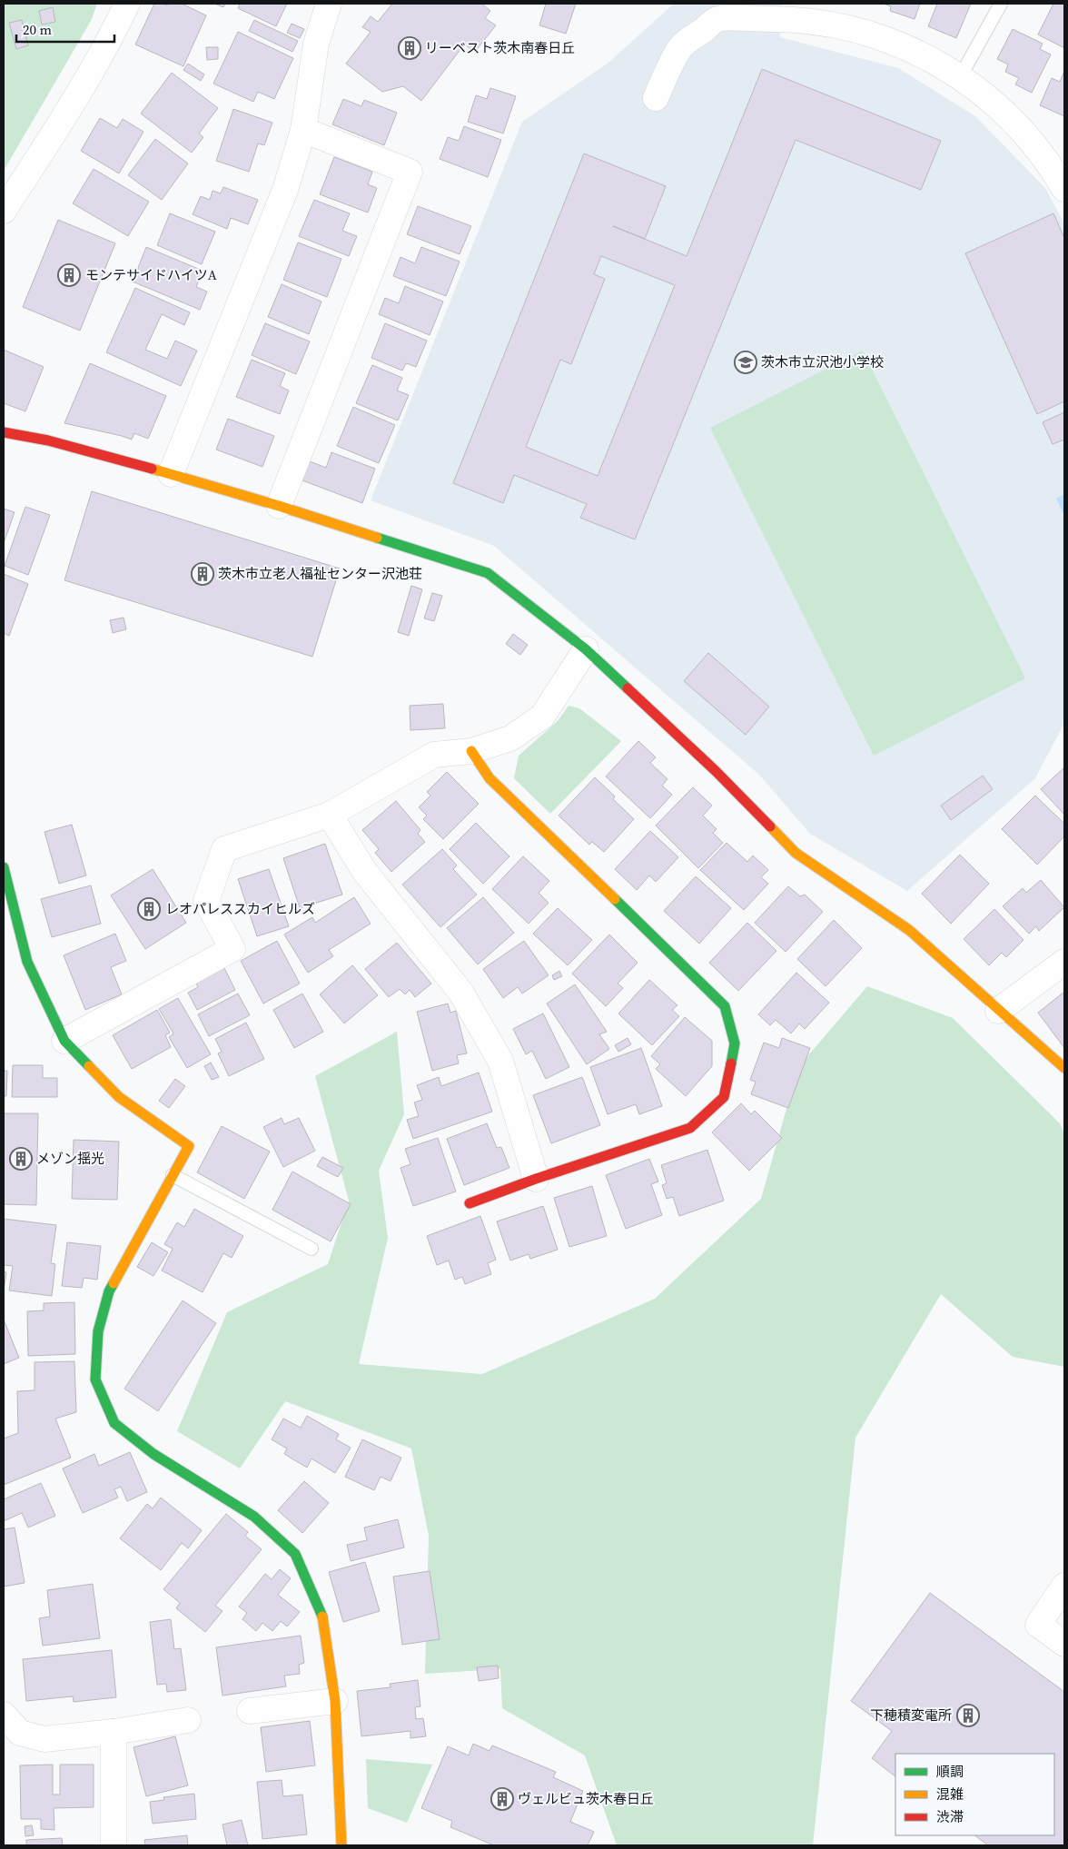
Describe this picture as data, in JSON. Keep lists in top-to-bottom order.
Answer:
{
  "places": {
    "building": [
      "リーベスト茨木南春日丘",
      "モンテサイドハイツA",
      "茨木市立老人福祉センター沢池荘",
      "レオパレススカイヒルズ",
      "メゾン揺光",
      "下穂積変電所",
      "ヴェルビュ茨木春日丘"
    ],
    "school or university": ["茨木市立沢池小学校"]
  },
  "legend": ["順調", "混雑", "渋滞"],
  "scale_bar": "20 m"
}
